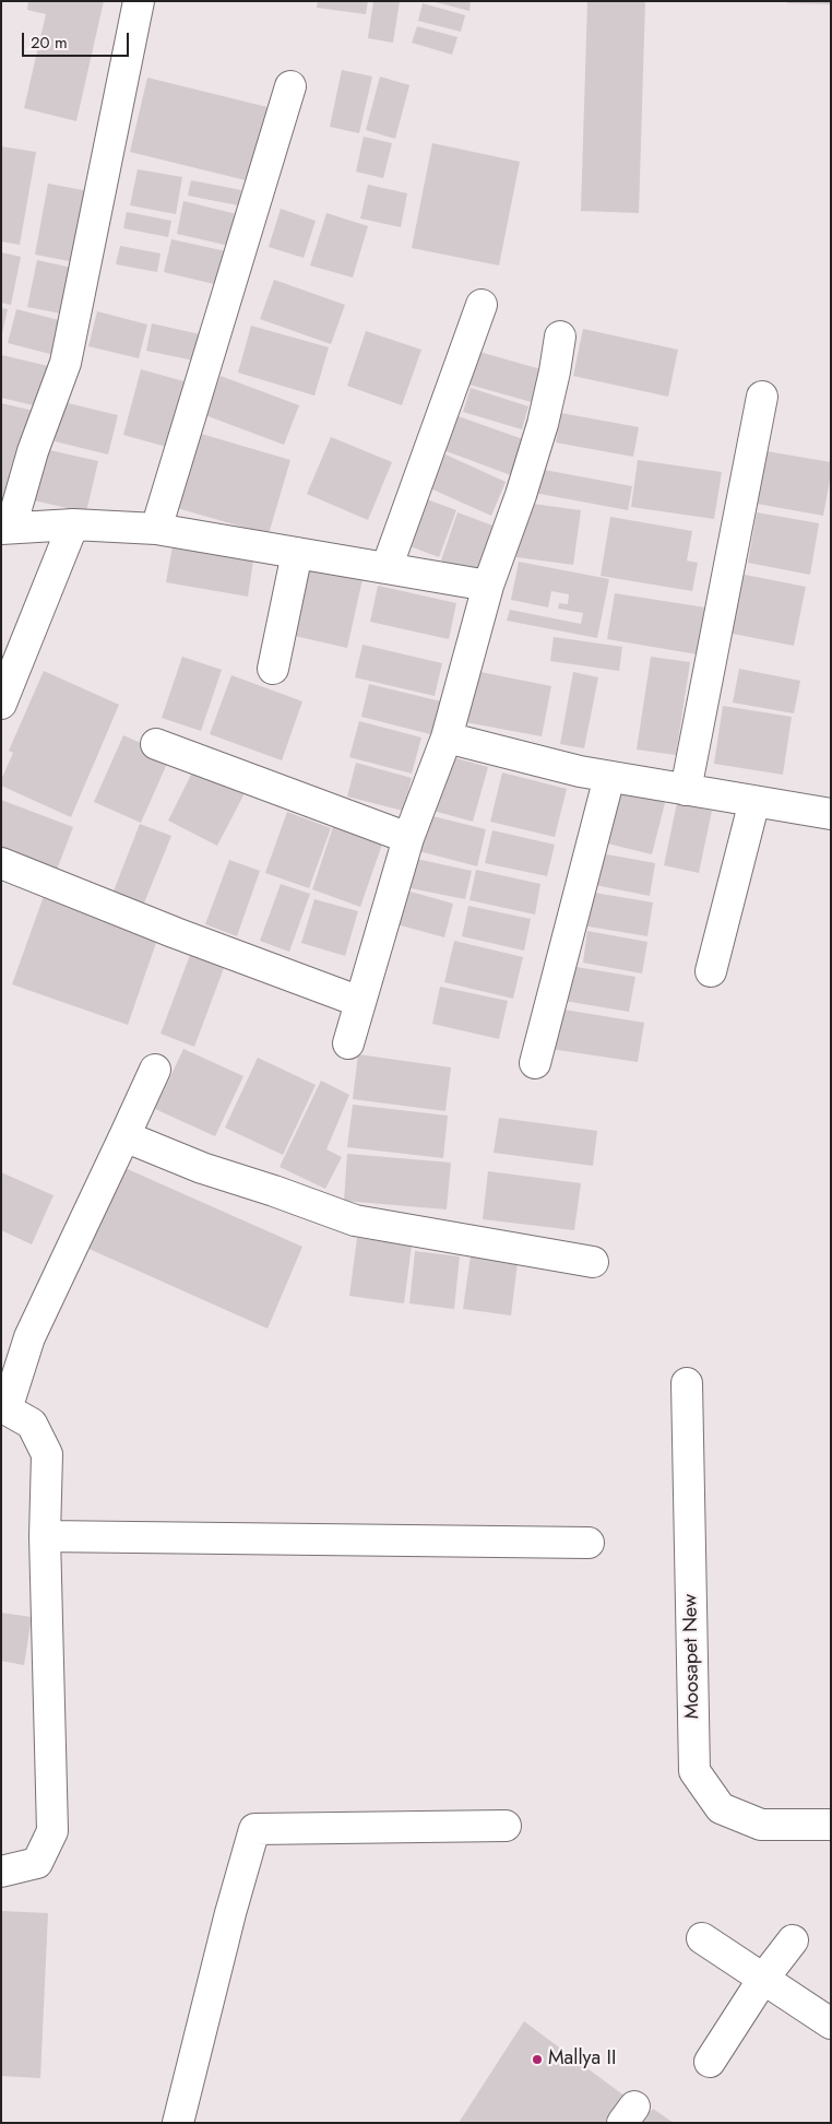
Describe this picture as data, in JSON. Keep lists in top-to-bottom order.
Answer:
{
  "streets": {
    "street": ["Moosapet New"]
  },
  "places": ["Mallya II"],
  "scale_bar": "20 m"
}
